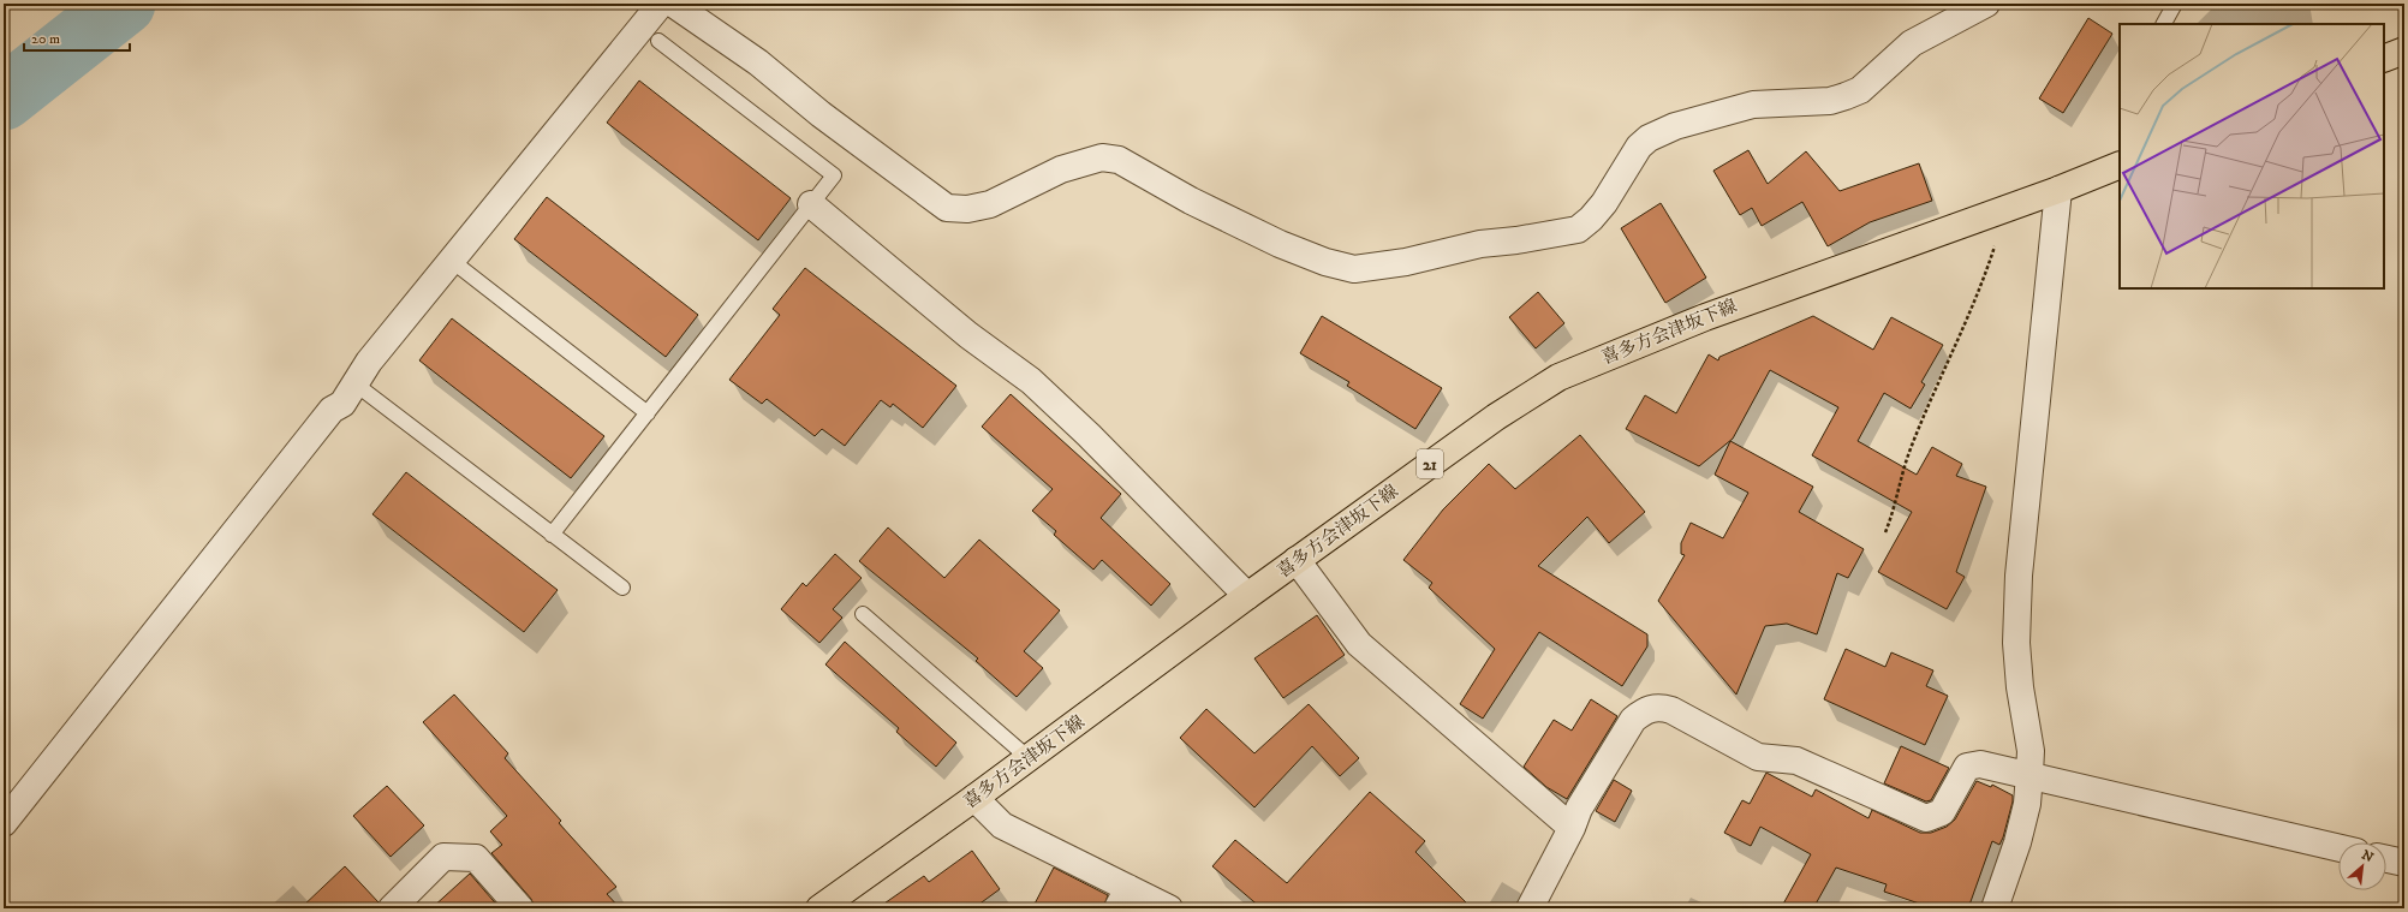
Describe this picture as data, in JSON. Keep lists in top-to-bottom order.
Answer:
{
  "streets": {
    "main road": ["喜多方会津坂下線", "21"]
  },
  "scale_bar": "20 m",
  "north": "top right"
}
